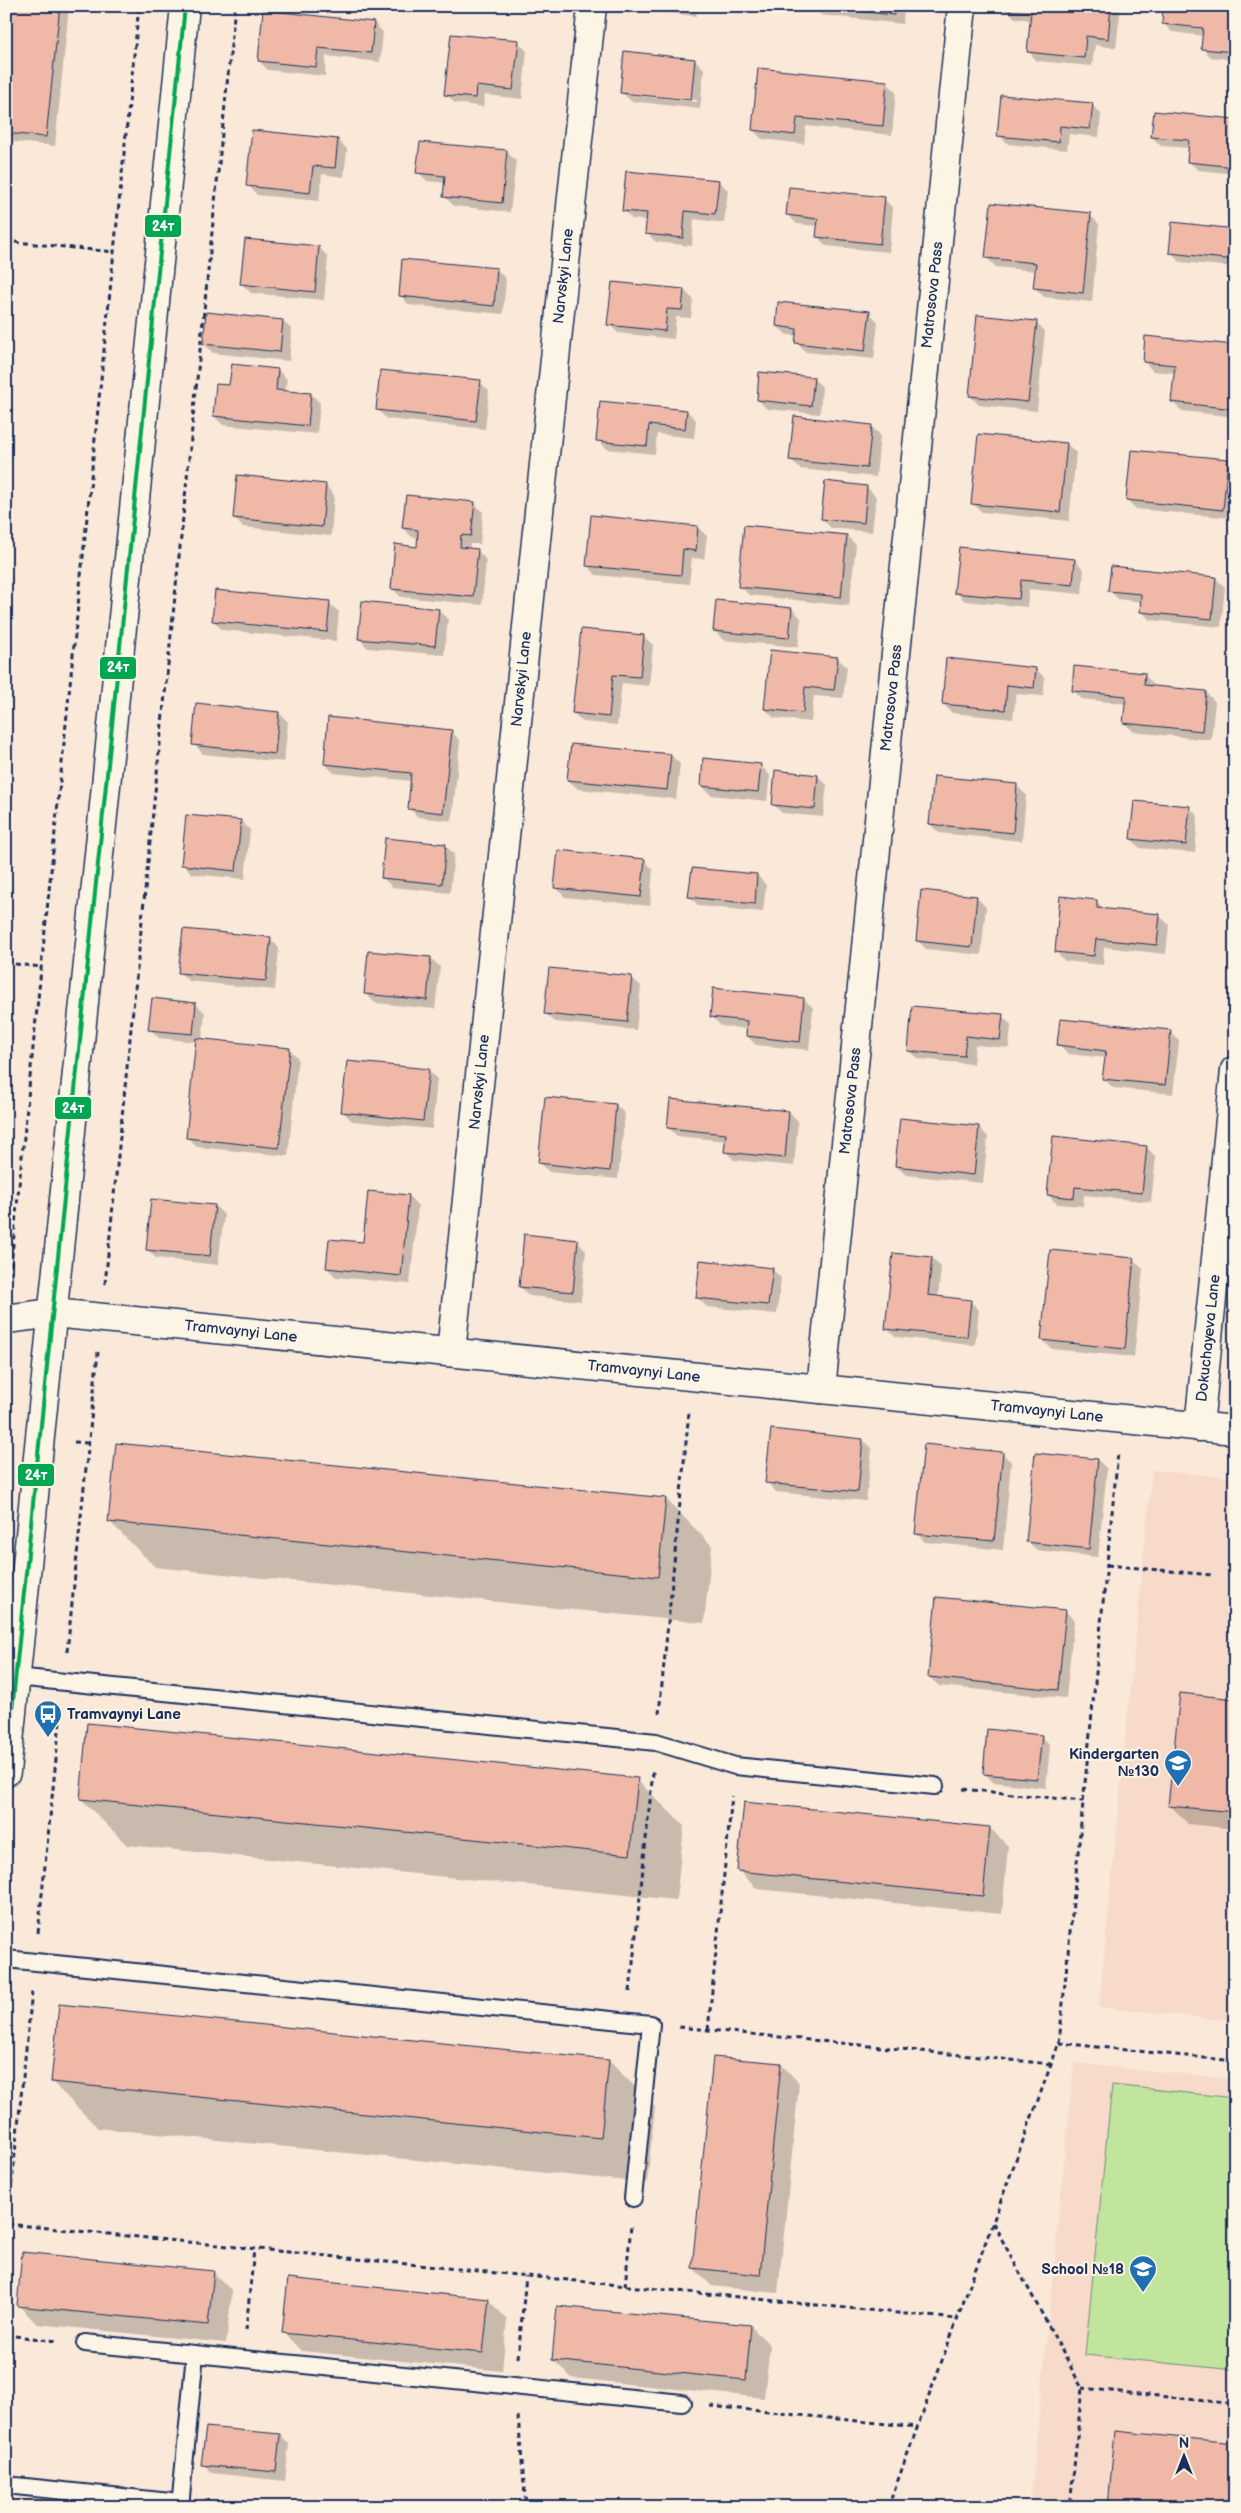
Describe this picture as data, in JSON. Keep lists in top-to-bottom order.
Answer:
{
  "streets": {
    "street": [
      "Narvskyi Lane",
      "Matrosova Pass",
      "Tramvaynyi Lane",
      "Dokuchayeva Lane"
    ]
  },
  "crossings": [
    ["Narvskyi Lane", "Tramvaynyi Lane"],
    ["Matrosova Pass", "Tramvaynyi Lane"],
    ["Tramvaynyi Lane", "Dokuchayeva Lane"]
  ],
  "places": {
    "bus stop": ["Tramvaynyi Lane"],
    "school or university": ["Kindergarten №130", "School №18"]
  },
  "lines": ["transit line 24т"],
  "north": "top"
}
